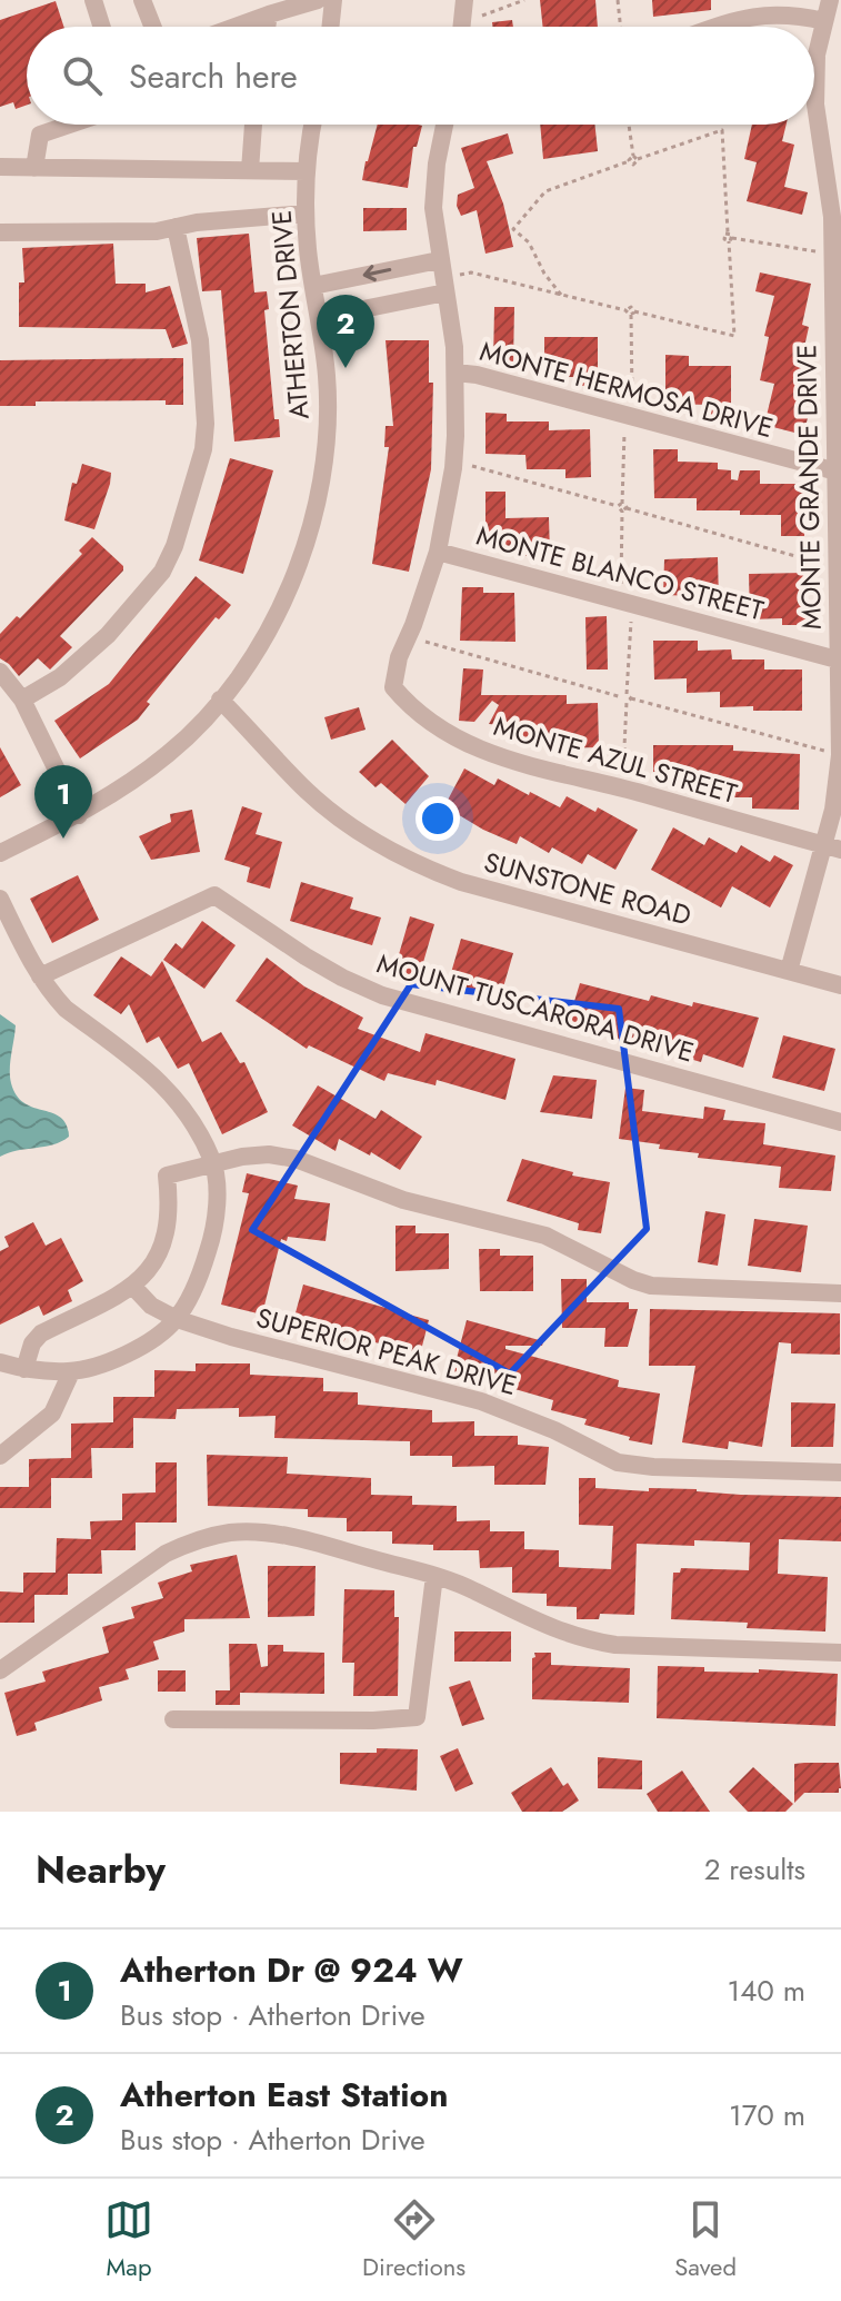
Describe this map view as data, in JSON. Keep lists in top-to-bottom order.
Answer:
{
  "streets": {
    "street": [
      "ATHERTON DRIVE",
      "MONTE HERMOSA DRIVE",
      "MONTE GRANDE DRIVE",
      "MONTE BLANCO STREET",
      "MONTE AZUL STREET",
      "SUNSTONE ROAD",
      "MOUNT TUSCARORA DRIVE",
      "SUPERIOR PEAK DRIVE"
    ]
  },
  "crossings": [
    ["ATHERTON DRIVE", "SUNSTONE ROAD"],
    ["MONTE HERMOSA DRIVE", "MONTE GRANDE DRIVE"],
    ["MONTE GRANDE DRIVE", "MONTE BLANCO STREET"],
    ["MONTE GRANDE DRIVE", "MONTE AZUL STREET"],
    ["MONTE GRANDE DRIVE", "SUNSTONE ROAD"]
  ],
  "page": {
    "search": "Search here",
    "pins": ["2", "1"],
    "heading": ["Nearby", "2 results"],
    "list": [
      {
        "mark": "1",
        "name": "Atherton Dr @ 924 W",
        "note": "Bus stop · Atherton Drive",
        "value": "140 m"
      },
      {
        "mark": "2",
        "name": "Atherton East Station",
        "note": "Bus stop · Atherton Drive",
        "value": "170 m"
      }
    ],
    "nav": ["Map", "Directions", "Saved"]
  }
}
